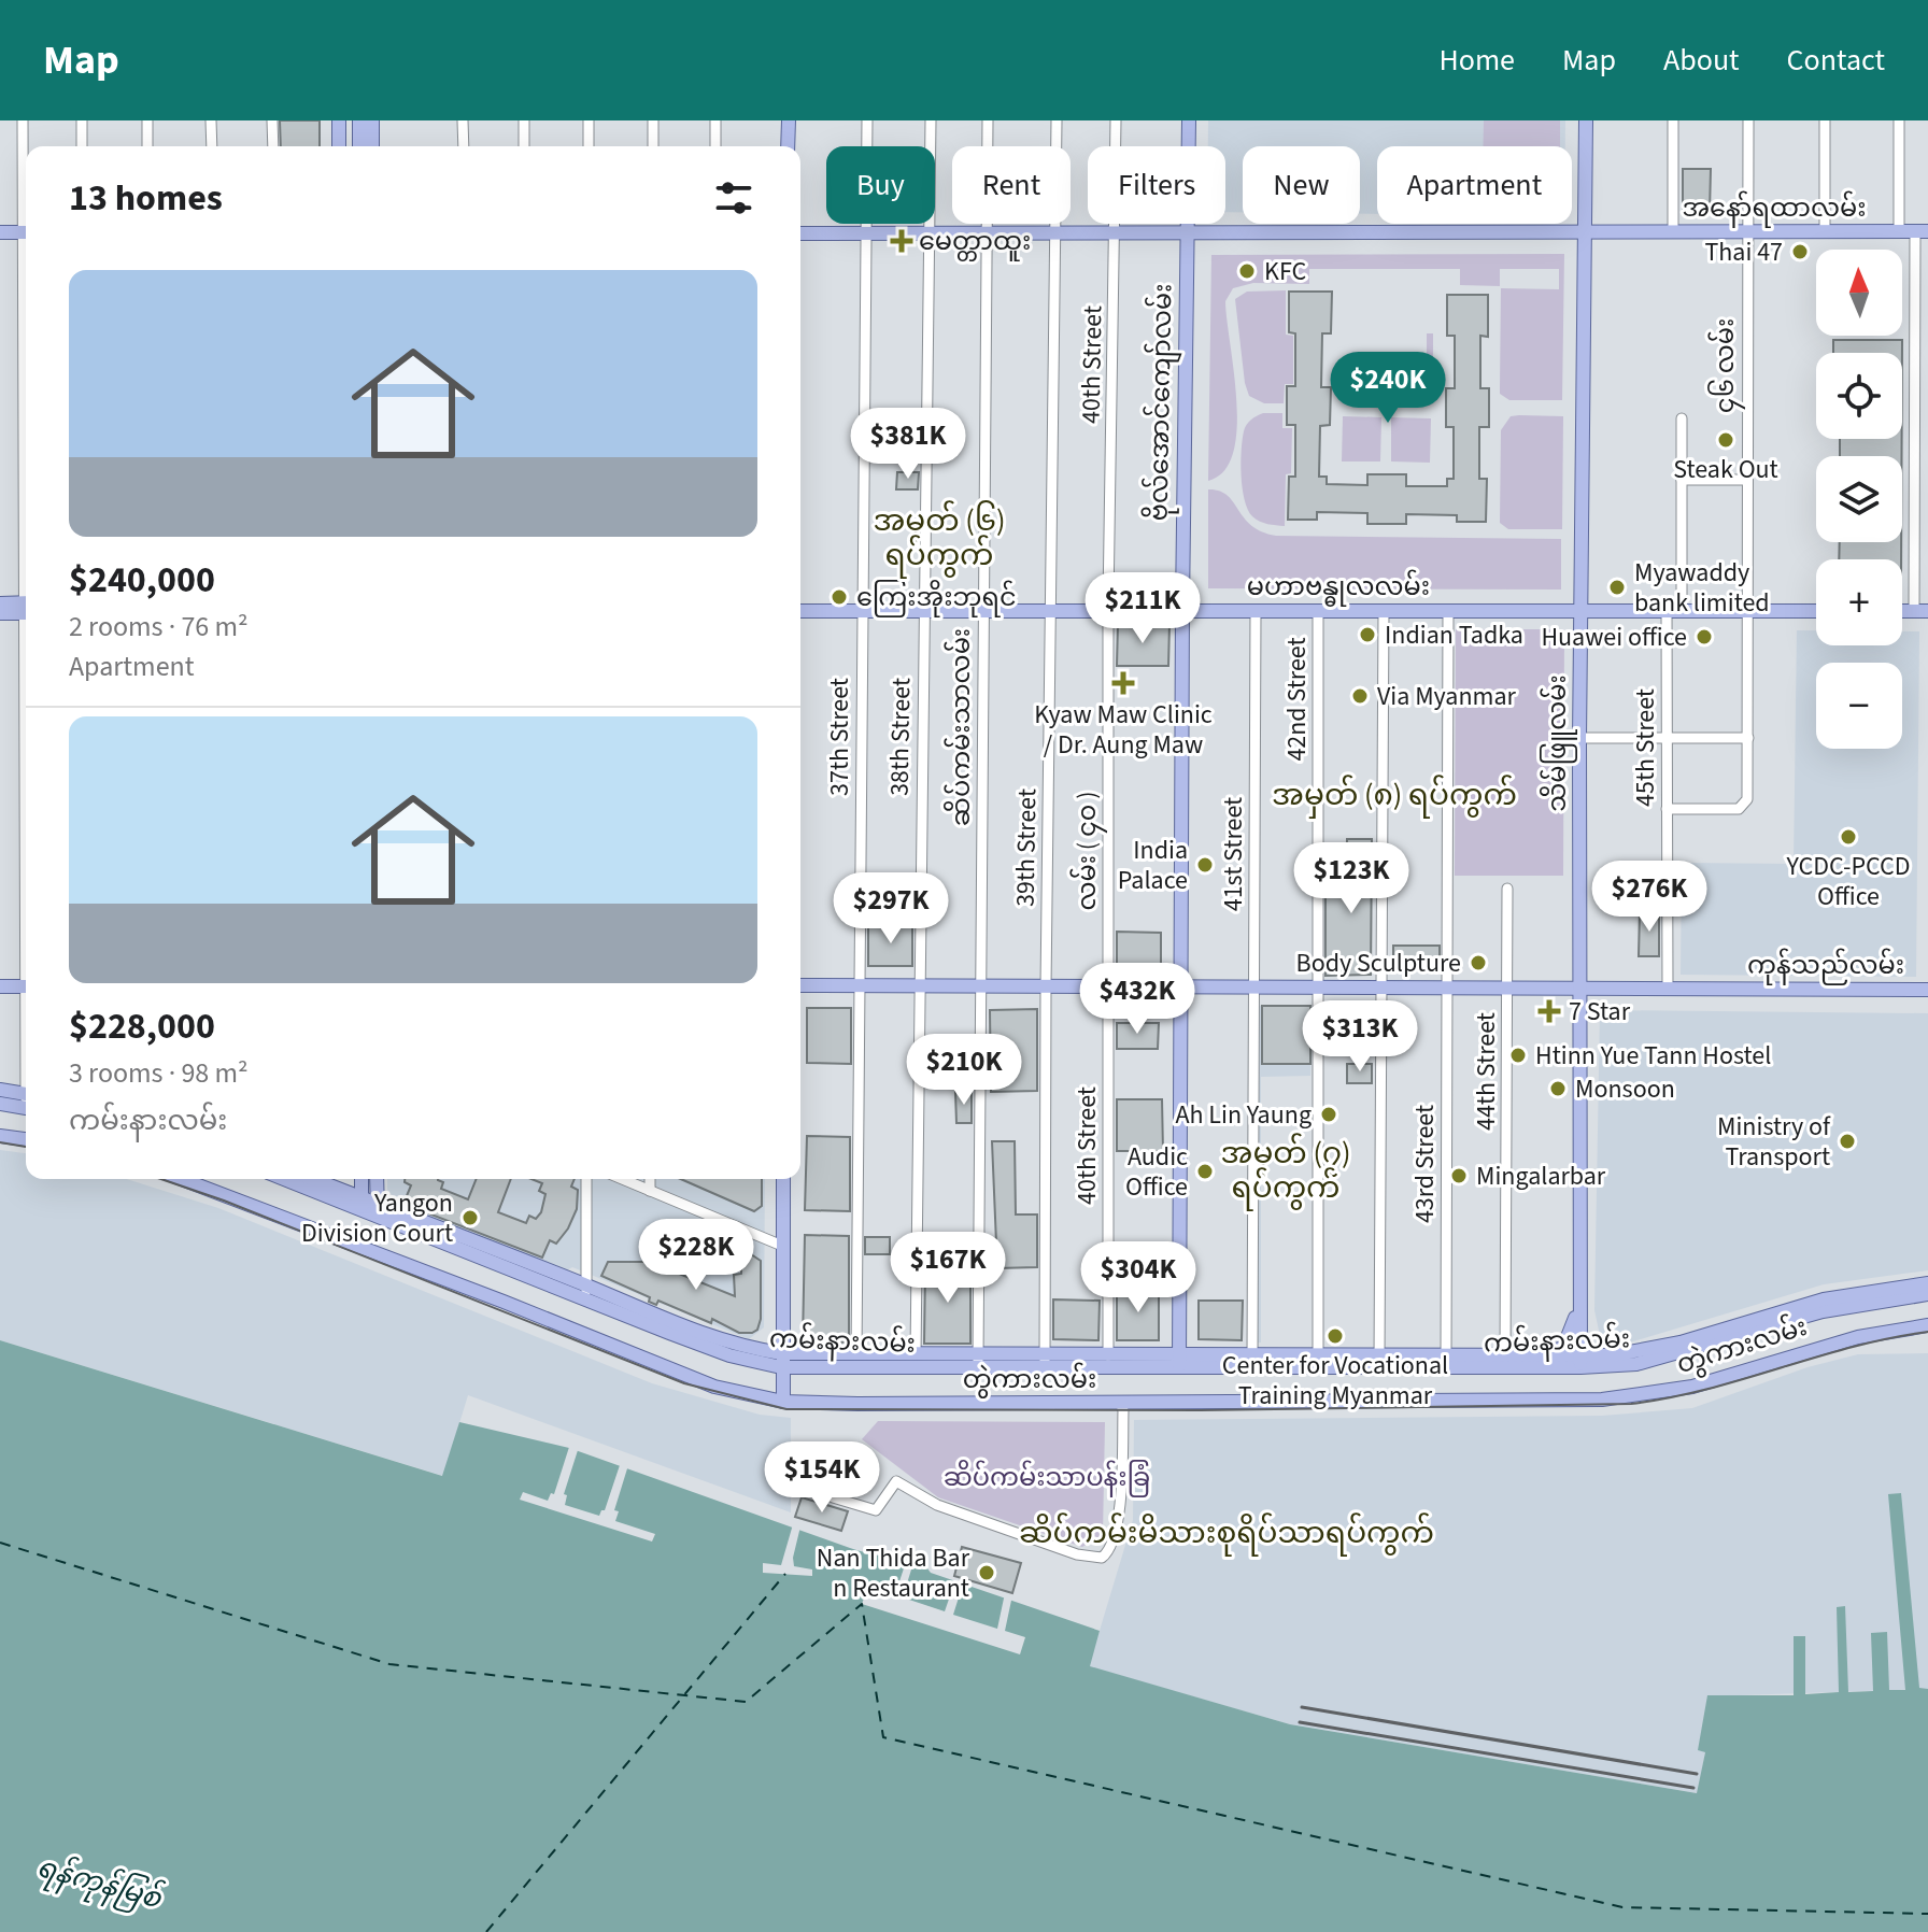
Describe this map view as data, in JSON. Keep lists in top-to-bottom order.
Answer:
{
  "streets": {
    "main road": [
      "အနော်ရထာလမ်း",
      "ဗိုလ်အောင်ကျော်လမ်း",
      "မဟာဗန္ဓုလလမ်း",
      "သိမ်ဖြူလမ်း",
      "ကုန်သည်လမ်း",
      "ကမ်းနားလမ်း",
      "တွဲကားလမ်း"
    ],
    "street": [
      "40th Street",
      "၄၆ လမ်း",
      "42nd Street",
      "ဆိပ်ကမ်းသာလမ်း",
      "37th Street",
      "38th Street",
      "45th Street",
      "39th Street",
      "လမ်း ( ၄၀ )",
      "41st Street",
      "44th Street",
      "43rd Street"
    ]
  },
  "crossings": [
    ["အနော်ရထာလမ်း", "40th Street"],
    ["အနော်ရထာလမ်း", "၄၆ လမ်း"],
    ["အနော်ရထာလမ်း", "ဗိုလ်အောင်ကျော်လမ်း"],
    ["အနော်ရထာလမ်း", "ဆိပ်ကမ်းသာလမ်း"],
    ["အနော်ရထာလမ်း", "37th Street"],
    ["အနော်ရထာလမ်း", "38th Street"],
    ["အနော်ရထာလမ်း", "သိမ်ဖြူလမ်း"],
    ["အနော်ရထာလမ်း", "39th Street"],
    ["40th Street", "မဟာဗန္ဓုလလမ်း"],
    ["40th Street", "လမ်း ( ၄၀ )"],
    ["40th Street", "ကုန်သည်လမ်း"],
    ["40th Street", "ကမ်းနားလမ်း"],
    ["၄၆ လမ်း", "မဟာဗန္ဓုလလမ်း"],
    ["၄၆ လမ်း", "45th Street"],
    ["ဗိုလ်အောင်ကျော်လမ်း", "မဟာဗန္ဓုလလမ်း"],
    ["ဗိုလ်အောင်ကျော်လမ်း", "ကုန်သည်လမ်း"],
    ["ဗိုလ်အောင်ကျော်လမ်း", "ကမ်းနားလမ်း"],
    ["မဟာဗန္ဓုလလမ်း", "42nd Street"],
    ["မဟာဗန္ဓုလလမ်း", "ဆိပ်ကမ်းသာလမ်း"],
    ["မဟာဗန္ဓုလလမ်း", "37th Street"],
    ["မဟာဗန္ဓုလလမ်း", "38th Street"],
    ["မဟာဗန္ဓုလလမ်း", "သိမ်ဖြူလမ်း"],
    ["မဟာဗန္ဓုလလမ်း", "45th Street"],
    ["မဟာဗန္ဓုလလမ်း", "39th Street"],
    ["မဟာဗန္ဓုလလမ်း", "လမ်း ( ၄၀ )"],
    ["မဟာဗန္ဓုလလမ်း", "41st Street"],
    ["မဟာဗန္ဓုလလမ်း", "43rd Street"],
    ["42nd Street", "ကုန်သည်လမ်း"],
    ["42nd Street", "ကမ်းနားလမ်း"],
    ["ဆိပ်ကမ်းသာလမ်း", "ကုန်သည်လမ်း"],
    ["ဆိပ်ကမ်းသာလမ်း", "ကမ်းနားလမ်း"],
    ["37th Street", "ကုန်သည်လမ်း"],
    ["37th Street", "ကမ်းနားလမ်း"],
    ["38th Street", "ကုန်သည်လမ်း"],
    ["38th Street", "ကမ်းနားလမ်း"],
    ["သိမ်ဖြူလမ်း", "ကုန်သည်လမ်း"],
    ["သိမ်ဖြူလမ်း", "ကမ်းနားလမ်း"],
    ["45th Street", "ကုန်သည်လမ်း"],
    ["39th Street", "ကုန်သည်လမ်း"],
    ["39th Street", "ကမ်းနားလမ်း"],
    ["လမ်း ( ၄၀ )", "ကုန်သည်လမ်း"],
    ["41st Street", "ကုန်သည်လမ်း"],
    ["41st Street", "ကမ်းနားလမ်း"],
    ["ကုန်သည်လမ်း", "44th Street"],
    ["ကုန်သည်လမ်း", "43rd Street"],
    ["44th Street", "ကမ်းနားလမ်း"],
    ["43rd Street", "ကမ်းနားလမ်း"]
  ],
  "districts": [
    "အမှတ် (၆) ရပ်ကွက်",
    "အမှတ် (၈) ရပ်ကွက်",
    "အမှတ် (၇) ရပ်ကွက်",
    "ဆိပ်ကမ်းမိသားစုရိပ်သာရပ်ကွက်"
  ],
  "water": ["ရန်ကုန်မြစ်"],
  "parks": ["ဆိပ်ကမ်းသာပန်းခြံ"],
  "places": {
    "health": ["မေတ္တာထူး", "Kyaw Maw Clinic / Dr. Aung Maw", "7 Star"],
    "other": [
      "Thai 47",
      "KFC",
      "Steak Out",
      "Myawaddy bank limited",
      "ကြေးအိုးဘုရင်",
      "Indian Tadka",
      "Huawei office",
      "Via Myanmar",
      "YCDC-PCCD Office",
      "India Palace",
      "Body Sculpture",
      "Htinn Yue Tann Hostel",
      "Monsoon",
      "Ah Lin Yaung",
      "Ministry of Transport",
      "Audic Office",
      "Mingalarbar",
      "Yangon Division Court",
      "Center for Vocational Training Myanmar",
      "Nan Thida Bar n Restaurant"
    ]
  },
  "north": "top",
  "page": {
    "header": "Map",
    "nav": [
      "Home",
      "Map",
      "About",
      "Contact"
    ],
    "chip": [
      "Buy",
      "Rent",
      "Filters",
      "New",
      "Apartment"
    ],
    "heading": "13 homes",
    "map_buttons": ["+", "−"],
    "list": [
      {
        "name": "$240,000",
        "note": "2 rooms · 76 m² · Apartment"
      },
      {
        "name": "$228,000",
        "note": "3 rooms · 98 m² · ကမ်းနားလမ်း"
      }
    ],
    "price": [
      "$240K",
      "$381K",
      "$211K",
      "$123K",
      "$276K",
      "$297K",
      "$432K",
      "$313K",
      "$210K",
      "$228K",
      "$167K",
      "$304K",
      "$154K"
    ]
  }
}
